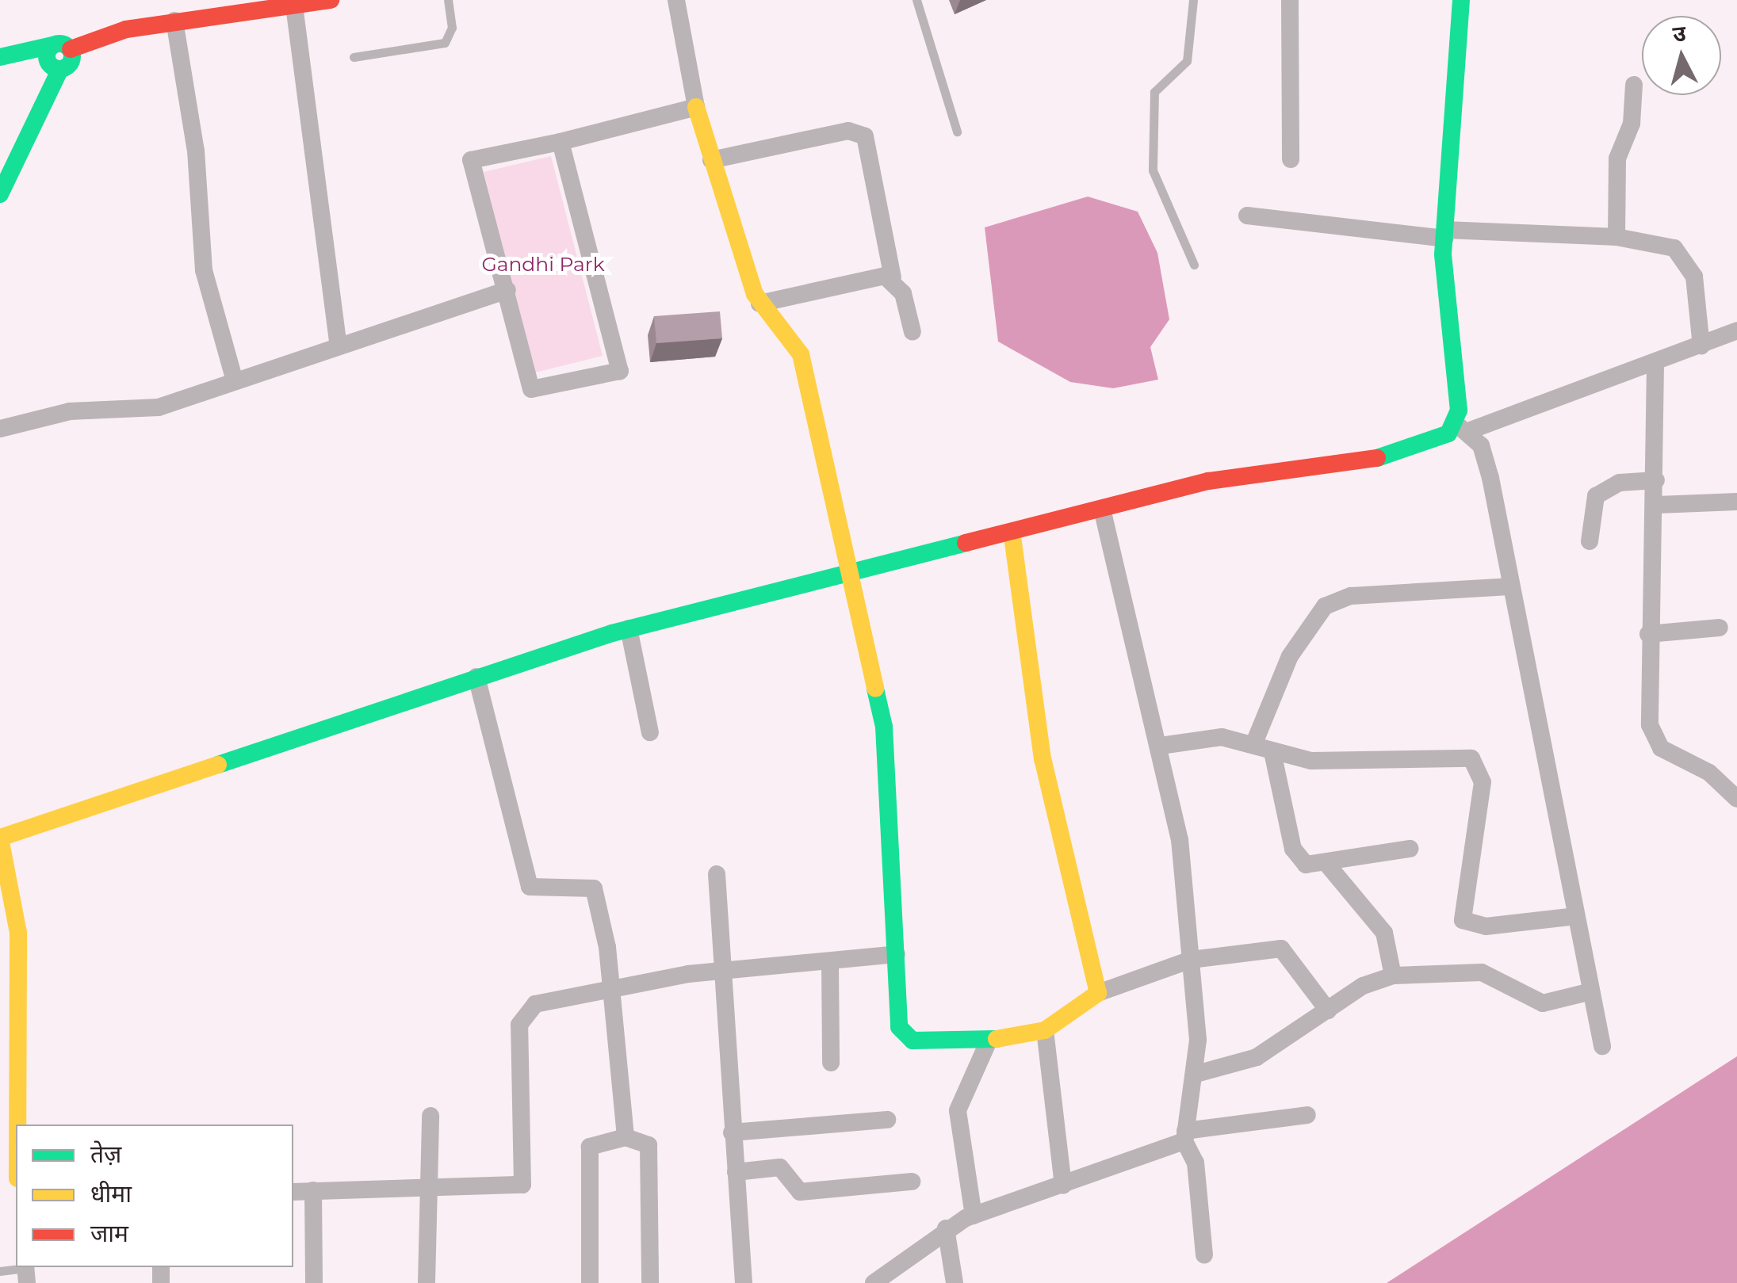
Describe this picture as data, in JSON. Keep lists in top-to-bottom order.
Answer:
{
  "parks": ["Gandhi Park"],
  "legend": ["तेज़", "धीमा", "जाम"],
  "north": "top"
}
